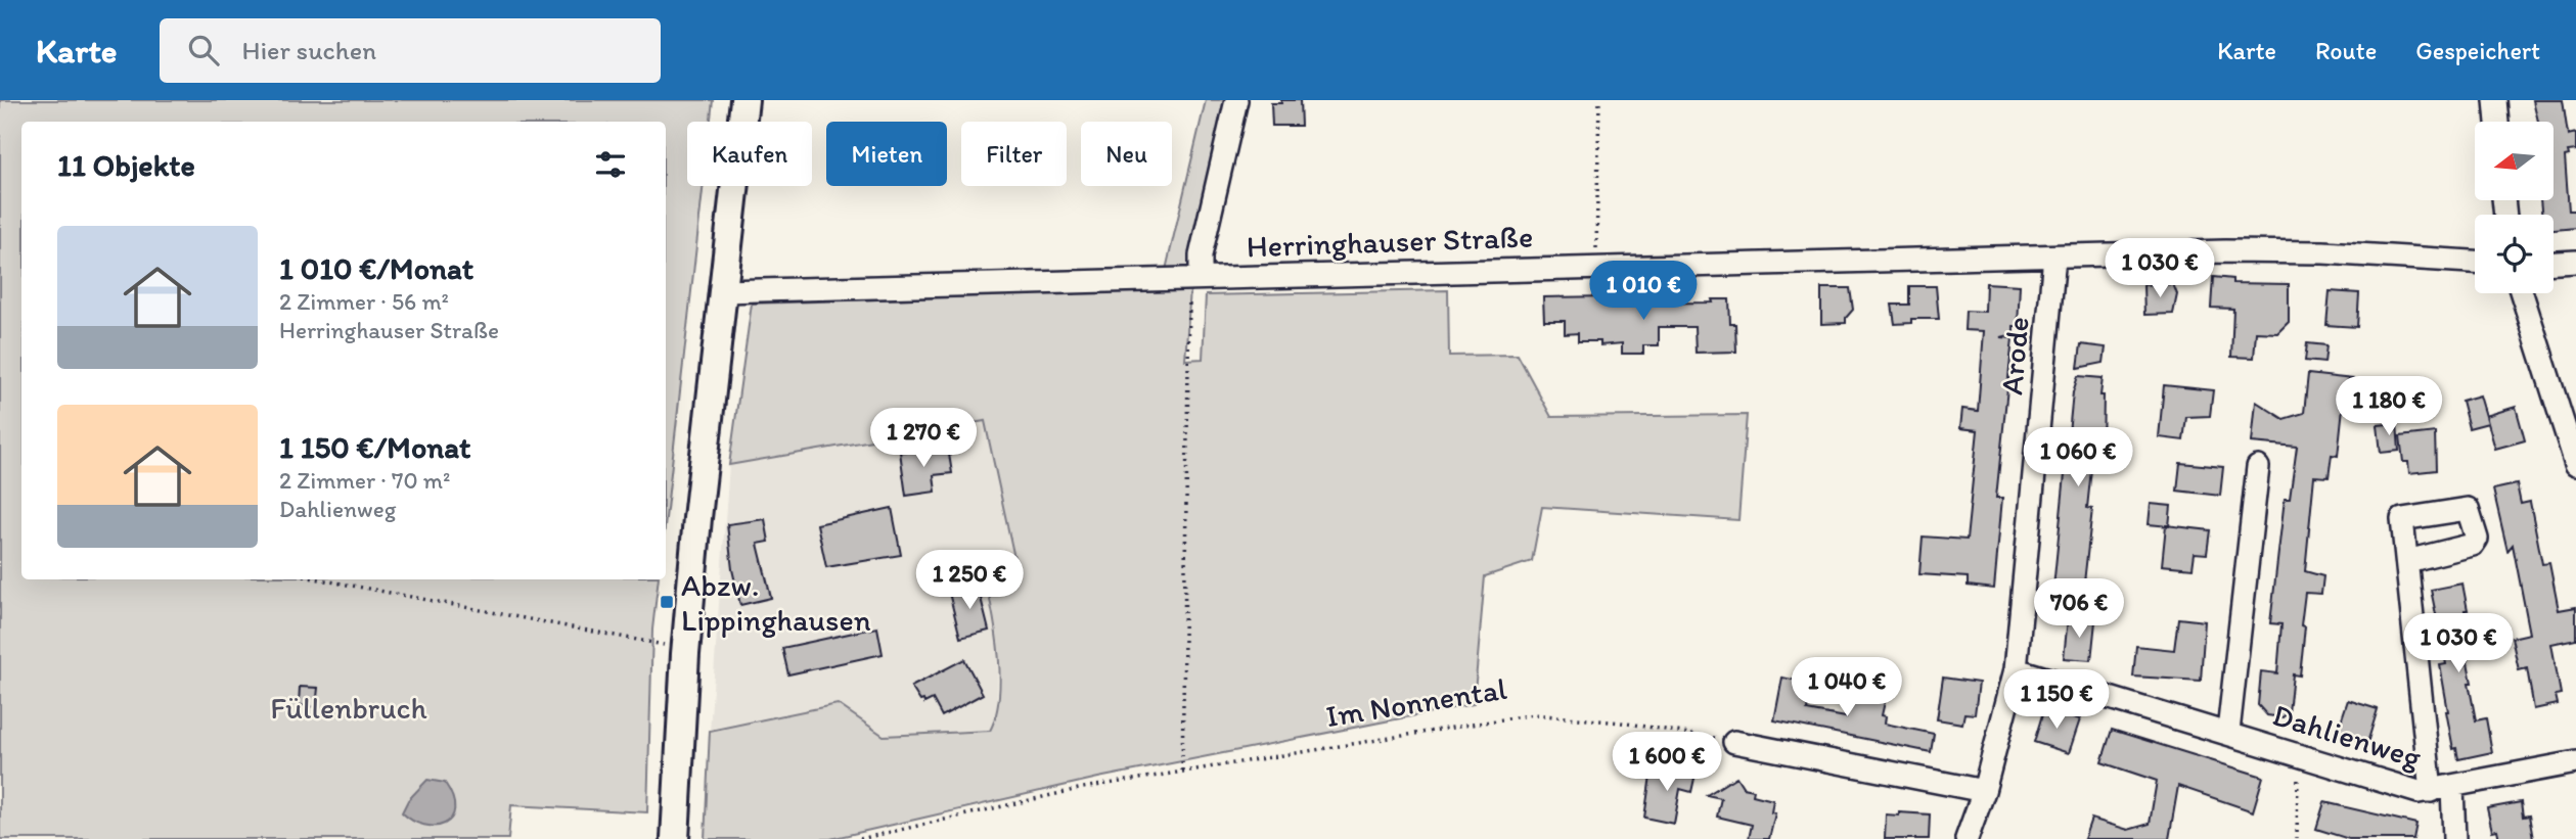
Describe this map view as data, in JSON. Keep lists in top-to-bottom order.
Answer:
{
  "streets": {
    "street": ["Herringhauser Straße", "Arode", "Dahlienweg"],
    "path": ["Im Nonnental"]
  },
  "crossings": [
    ["Herringhauser Straße", "Arode"],
    ["Arode", "Dahlienweg"]
  ],
  "parks": ["Füllenbruch"],
  "places": {
    "transit": ["Abzw. Lippinghausen"]
  },
  "north": "left",
  "page": {
    "header": "Karte",
    "search": "Hier suchen",
    "nav": ["Karte", "Route", "Gespeichert"],
    "chip": [
      "Kaufen",
      "Mieten",
      "Filter",
      "Neu"
    ],
    "heading": "11 Objekte",
    "list": [
      {
        "name": "1 010 €/Monat",
        "note": "2 Zimmer · 56 m² · Herringhauser Straße"
      },
      {
        "name": "1 150 €/Monat",
        "note": "2 Zimmer · 70 m² · Dahlienweg"
      }
    ],
    "price": [
      "1 030 €",
      "1 010 €",
      "1 180 €",
      "1 270 €",
      "1 060 €",
      "1 250 €",
      "706 €",
      "1 030 €",
      "1 040 €",
      "1 150 €",
      "1 600 €"
    ]
  }
}
